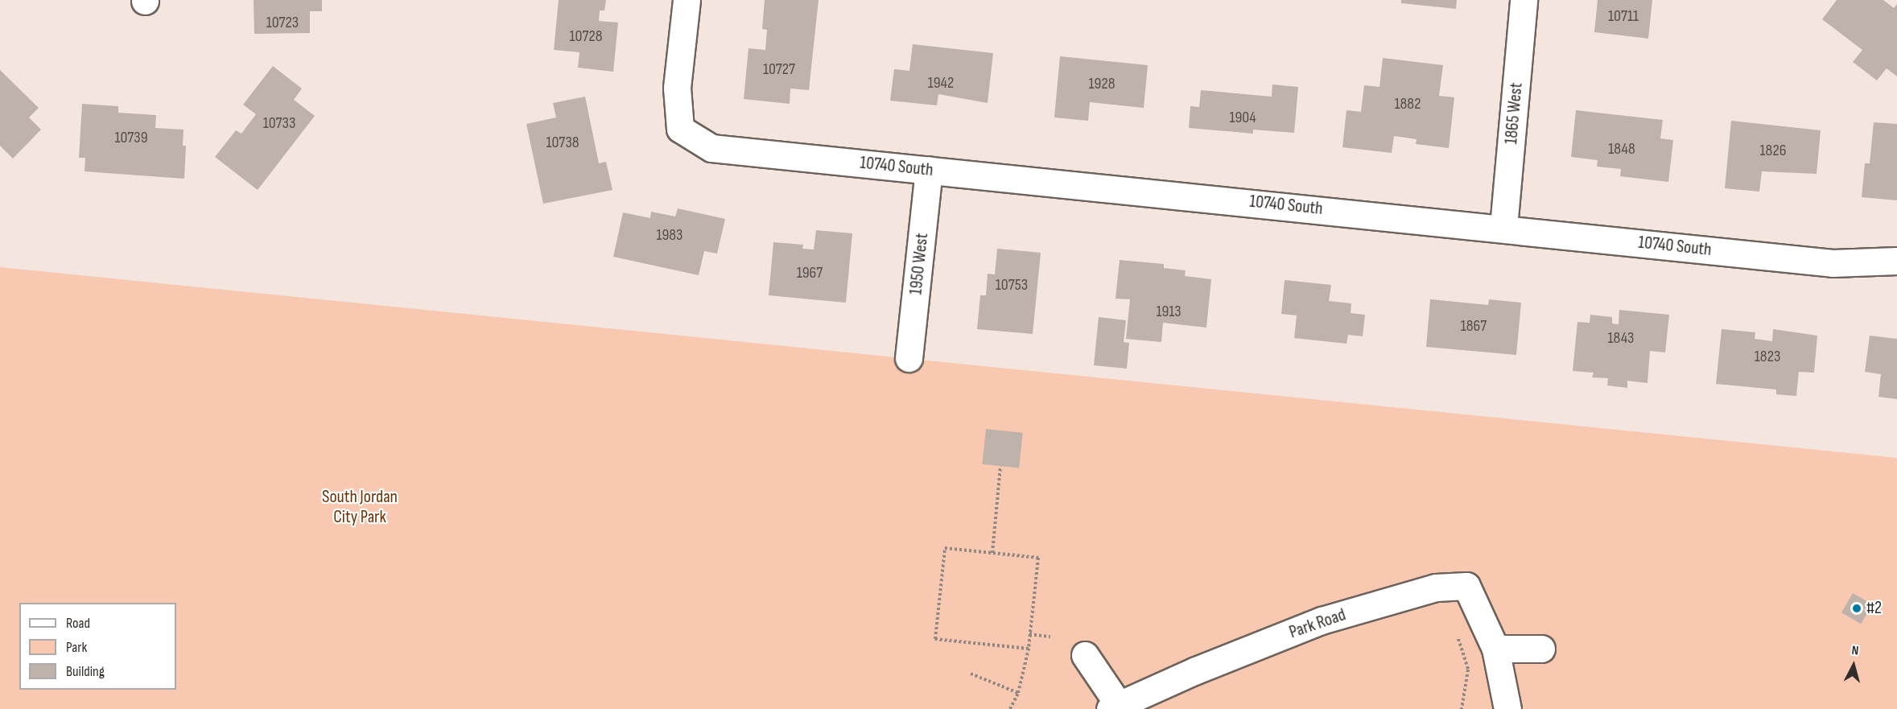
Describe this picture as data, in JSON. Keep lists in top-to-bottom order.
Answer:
{
  "streets": {
    "street": [
      "1865 West",
      "10740 South",
      "1950 West",
      "Park Road"
    ]
  },
  "crossings": [
    ["1865 West", "10740 South"],
    ["10740 South", "1950 West"]
  ],
  "parks": ["South Jordan City Park"],
  "places": ["#2"],
  "house_numbers": [
    "10711",
    "10723",
    "10728",
    "10727",
    "1942",
    "1928",
    "1882",
    "1904",
    "10733",
    "10739",
    "10738",
    "1848",
    "1826",
    "1983",
    "1967",
    "10753",
    "1913",
    "1867",
    "1843",
    "1823"
  ],
  "legend": ["Road", "Park", "Building"],
  "north": "top"
}
